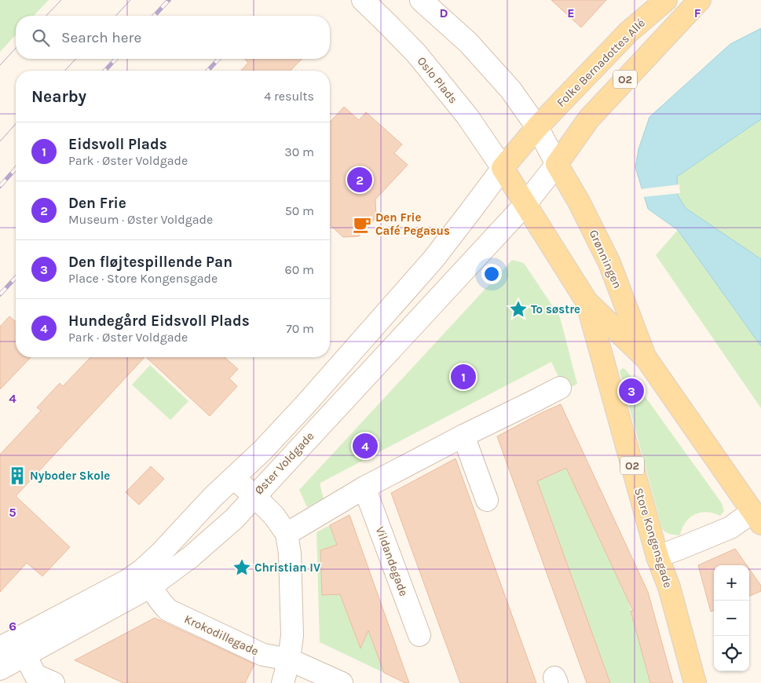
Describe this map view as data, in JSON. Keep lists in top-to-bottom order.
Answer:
{
  "streets": {
    "main road": [
      "Folke Bernadottes Allé",
      "O2",
      "Grønningen",
      "Store Kongensgade"
    ],
    "street": [
      "Oslo Plads",
      "Øster Voldgade",
      "Vildandegade",
      "Krokodillegade"
    ]
  },
  "crossings": [
    ["Folke Bernadottes Allé", "O2"],
    ["O2", "Oslo Plads"],
    ["O2", "Grønningen"],
    ["O2", "Øster Voldgade"],
    ["Oslo Plads", "Øster Voldgade"],
    ["Grønningen", "Øster Voldgade"],
    ["Grønningen", "Store Kongensgade"],
    ["Øster Voldgade", "Krokodillegade"]
  ],
  "places": {
    "cafe": ["Den Frie Café Pegasus"],
    "place": ["To søstre", "Christian IV"],
    "building": ["Nyboder Skole"]
  },
  "page": {
    "search": "Search here",
    "heading": ["Nearby", "4 results"],
    "list": [
      {
        "mark": "1",
        "name": "Eidsvoll Plads",
        "note": "Park · Øster Voldgade",
        "value": "30 m"
      },
      {
        "mark": "2",
        "name": "Den Frie",
        "note": "Museum · Øster Voldgade",
        "value": "50 m"
      },
      {
        "mark": "3",
        "name": "Den fløjtespillende Pan",
        "note": "Place · Store Kongensgade",
        "value": "60 m"
      },
      {
        "mark": "4",
        "name": "Hundegård Eidsvoll Plads",
        "note": "Park · Øster Voldgade",
        "value": "70 m"
      }
    ],
    "pins": [
      "2",
      "1",
      "3",
      "4"
    ],
    "map_buttons": ["+", "−"]
  },
  "grid": {
    "columns": ["D", "E", "F"],
    "rows": ["4", "5", "6"]
  }
}
